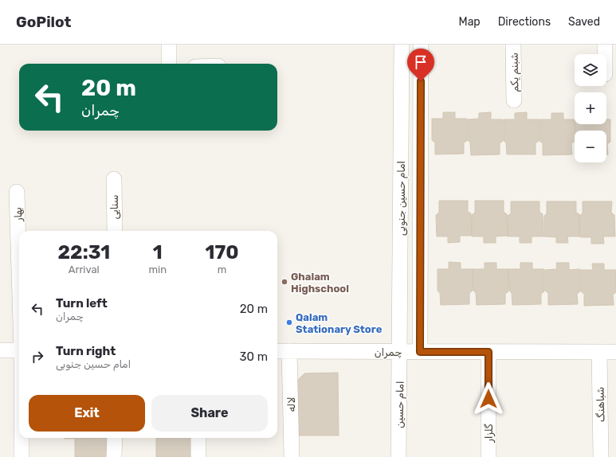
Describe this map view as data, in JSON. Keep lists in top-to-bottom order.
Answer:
{
  "streets": {
    "street": [
      "شبنم یکم",
      "امام حسین جنوبی",
      "سنایی",
      "بهار",
      "چمران",
      "لاله",
      "امام حسین",
      "شباهنگ",
      "گلزار"
    ]
  },
  "crossings": [
    ["امام حسین جنوبی", "چمران"],
    ["امام حسین جنوبی", "امام حسین"],
    ["چمران", "لاله"],
    ["چمران", "امام حسین"],
    ["چمران", "شباهنگ"],
    ["چمران", "گلزار"]
  ],
  "places": ["Ghalam Highschool", "Qalam Stationary Store"],
  "page": {
    "header": "GoPilot",
    "nav": ["Map", "Directions", "Saved"],
    "map_buttons": ["+", "−"],
    "turn": ["20 m", "چمران"],
    "eta": [
      "22:31",
      "Arrival",
      "1",
      "min",
      "170",
      "m"
    ],
    "list": [
      {
        "name": "Turn left",
        "note": "چمران",
        "value": "20 m"
      },
      {
        "name": "Turn right",
        "note": "امام حسین جنوبی",
        "value": "30 m"
      }
    ],
    "buttons": ["Exit", "Share"]
  }
}
